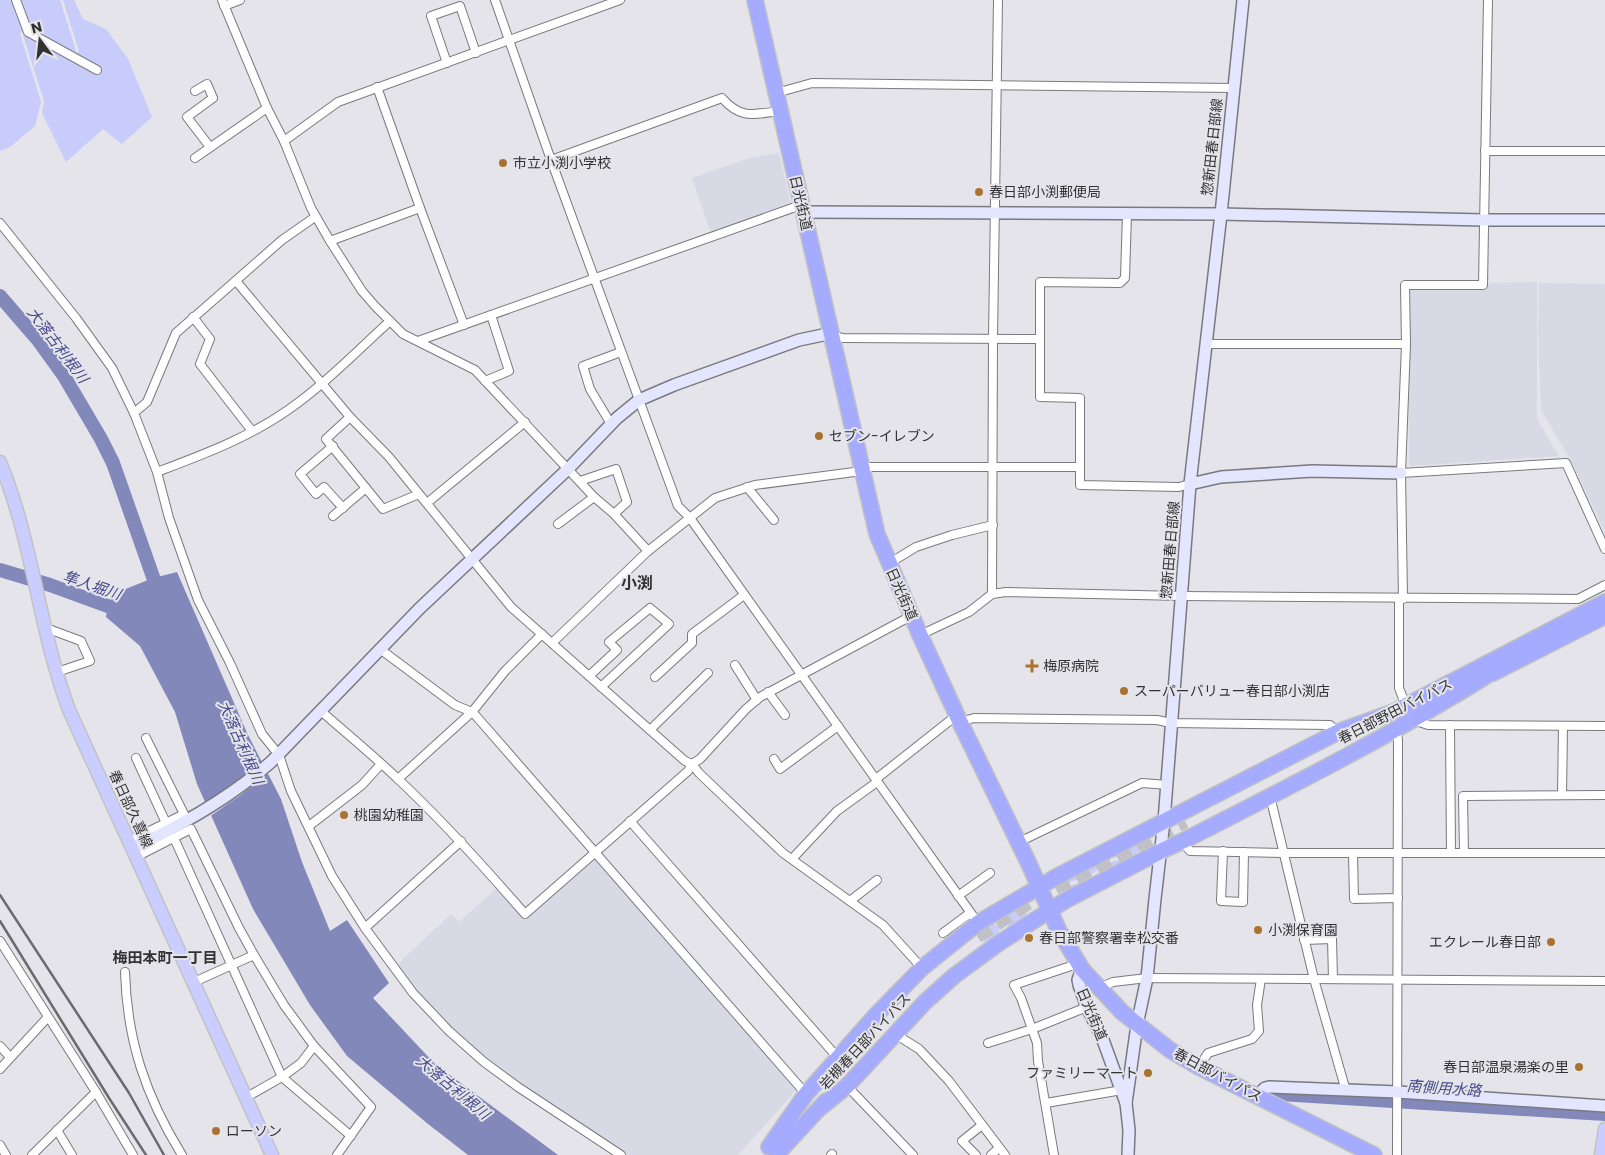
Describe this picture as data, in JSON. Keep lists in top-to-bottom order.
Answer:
{
  "streets": {
    "highway": [
      "日光街道",
      "春日部野田バイパス",
      "岩槻春日部バイパス",
      "春日部バイパス"
    ],
    "main road": ["春日部久喜線"],
    "street": ["惣新田春日部線"]
  },
  "crossings": [
    ["惣新田春日部線", "日光街道"],
    ["惣新田春日部線", "春日部バイパス"],
    ["日光街道", "春日部バイパス"]
  ],
  "districts": ["小渕", "梅田本町一丁目"],
  "water": ["大落古利根川", "隼人堀川", "南側用水路"],
  "places": {
    "other": [
      "市立小渕小学校",
      "春日部小渕郵便局",
      "セブン-イレブン",
      "スーパーバリュー春日部小渕店",
      "桃園幼稚園",
      "小渕保育園",
      "春日部警察署幸松交番",
      "エクレール春日部",
      "春日部温泉湯楽の里",
      "ファミリーマート",
      "ローソン"
    ],
    "health": ["梅原病院"]
  },
  "north": "top"
}
